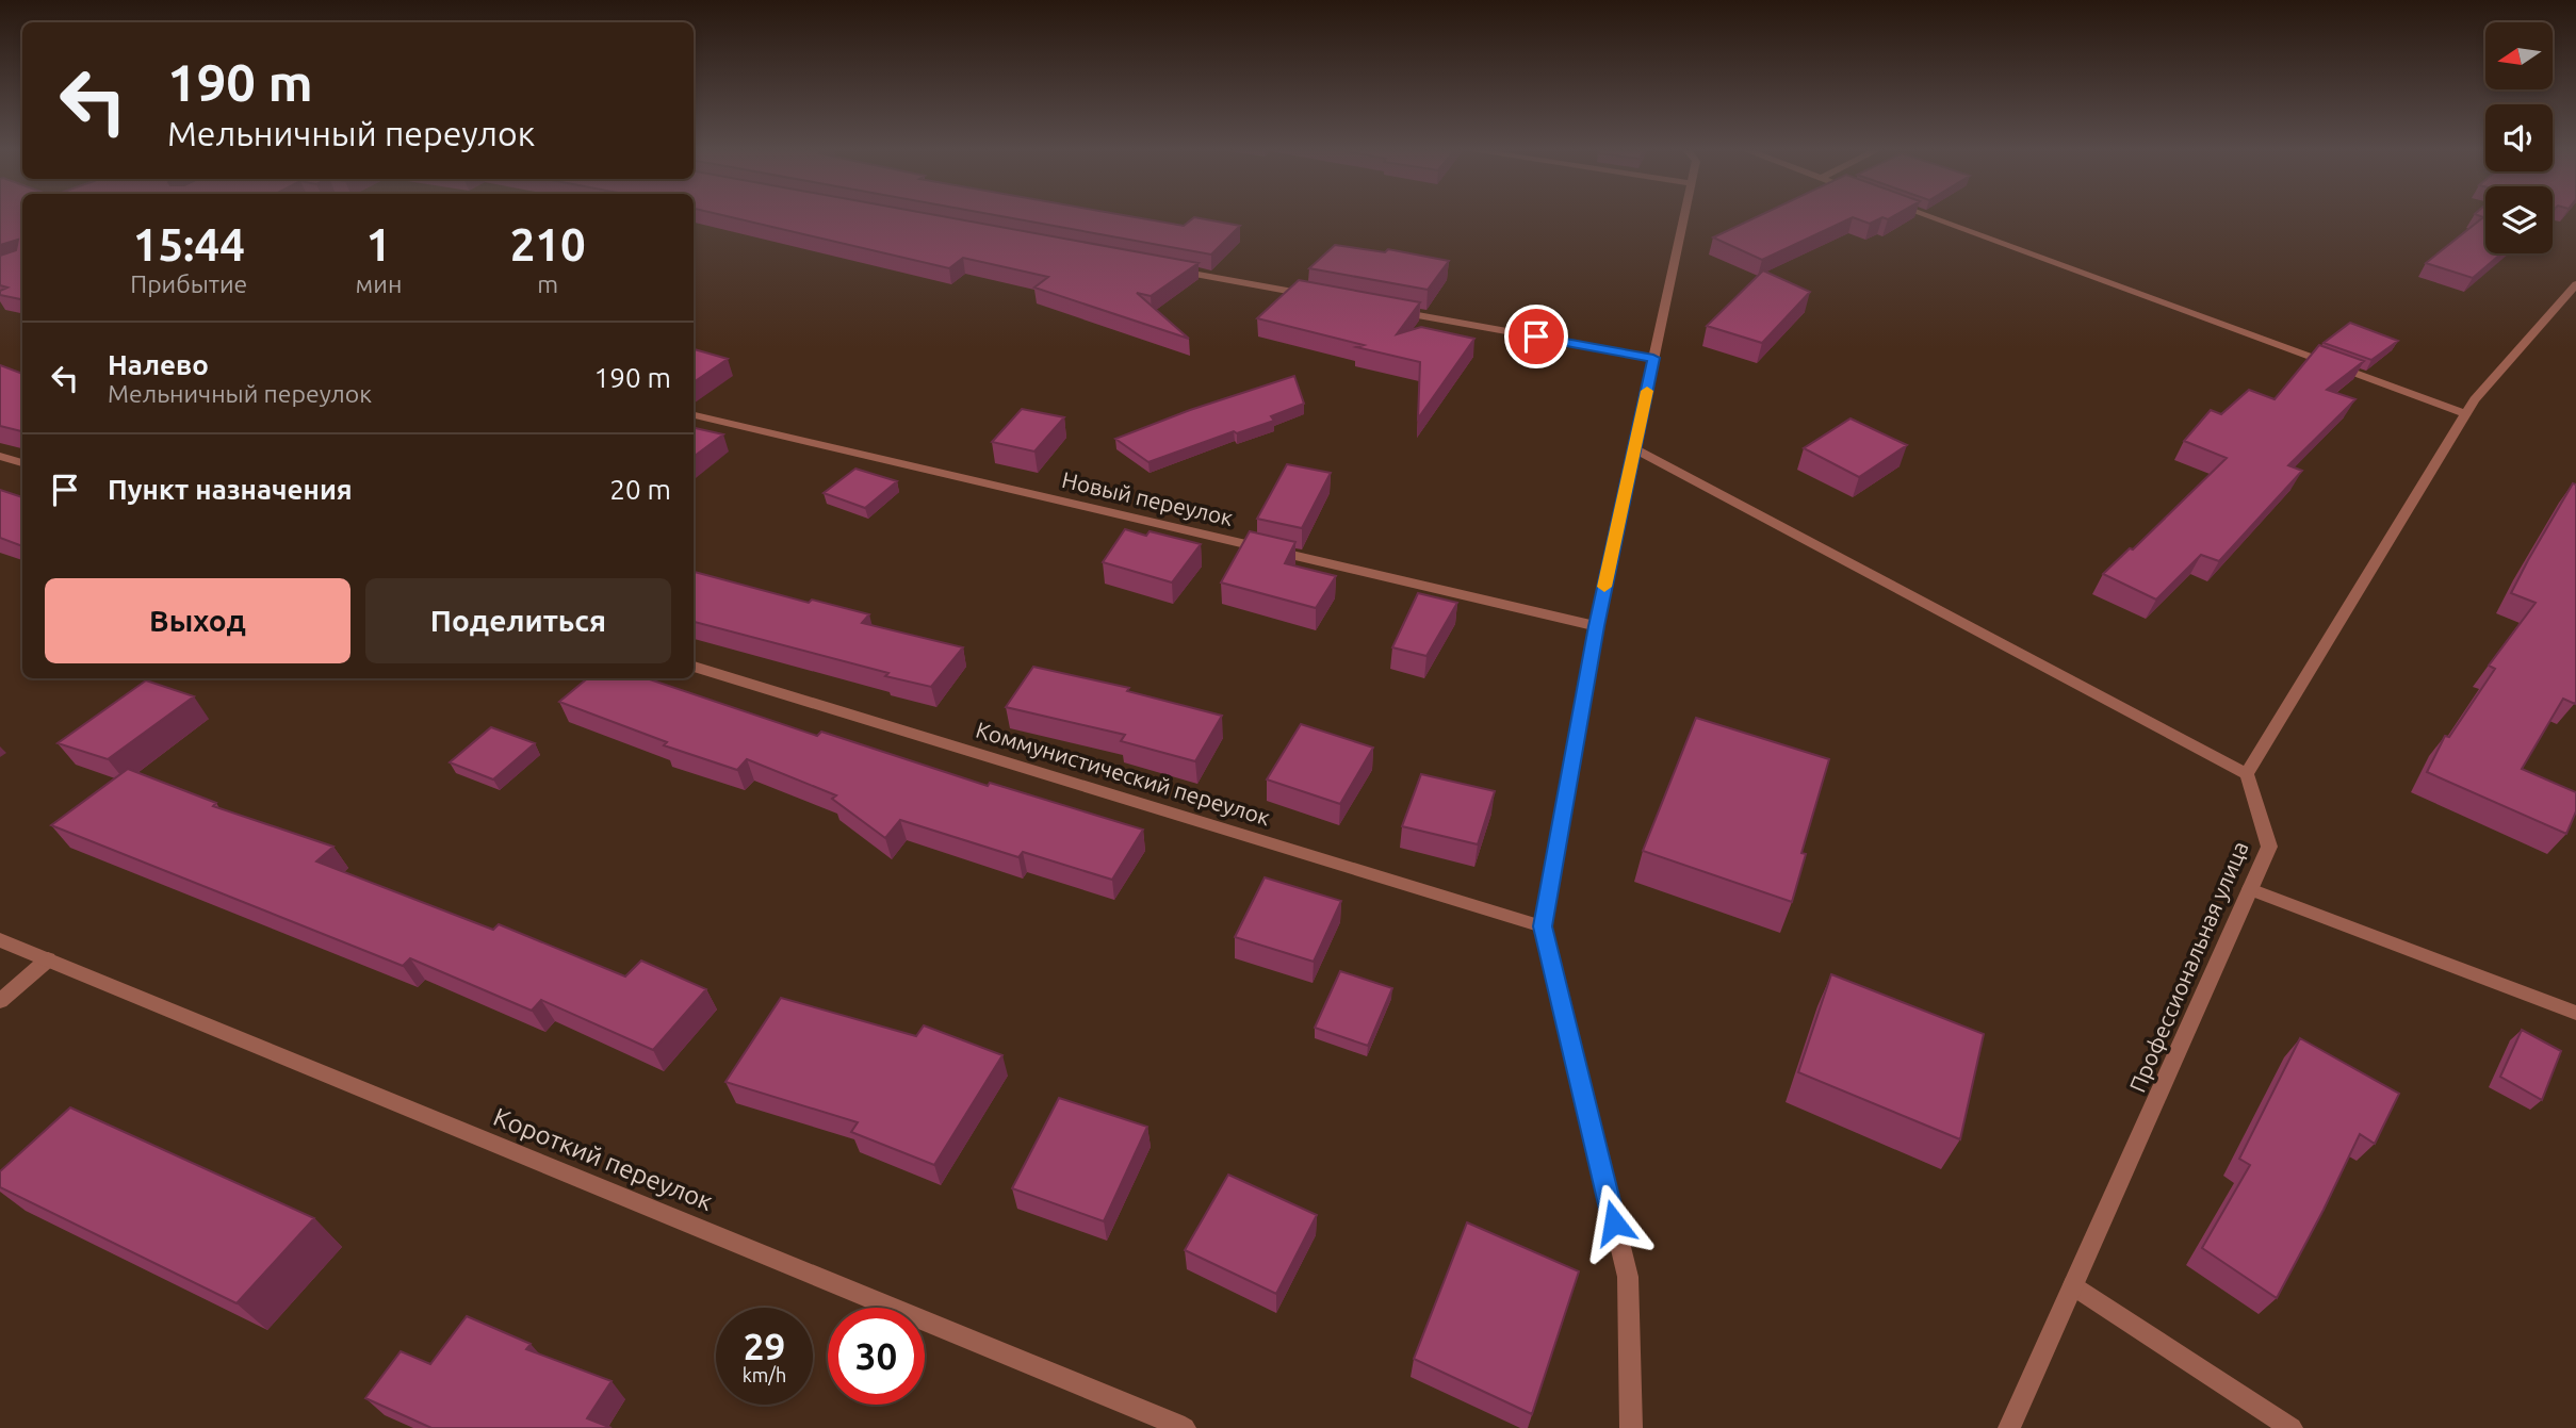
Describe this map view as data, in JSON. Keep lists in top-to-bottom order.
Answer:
{
  "streets": {
    "street": [
      "Новый переулок",
      "Коммунистический переулок",
      "Профессиональная улица",
      "Короткий переулок"
    ]
  },
  "north": "left",
  "page": {
    "turn": ["190 m", "Мельничный переулок"],
    "eta": [
      "15:44",
      "Прибытие",
      "1",
      "мин",
      "210",
      "m"
    ],
    "list": [
      {
        "name": "Налево",
        "note": "Мельничный переулок",
        "value": "190 m"
      },
      {
        "name": "Пункт назначения",
        "value": "20 m"
      }
    ],
    "buttons": ["Выход", "Поделиться"],
    "speed": "29 km/h",
    "limit": "30"
  }
}
